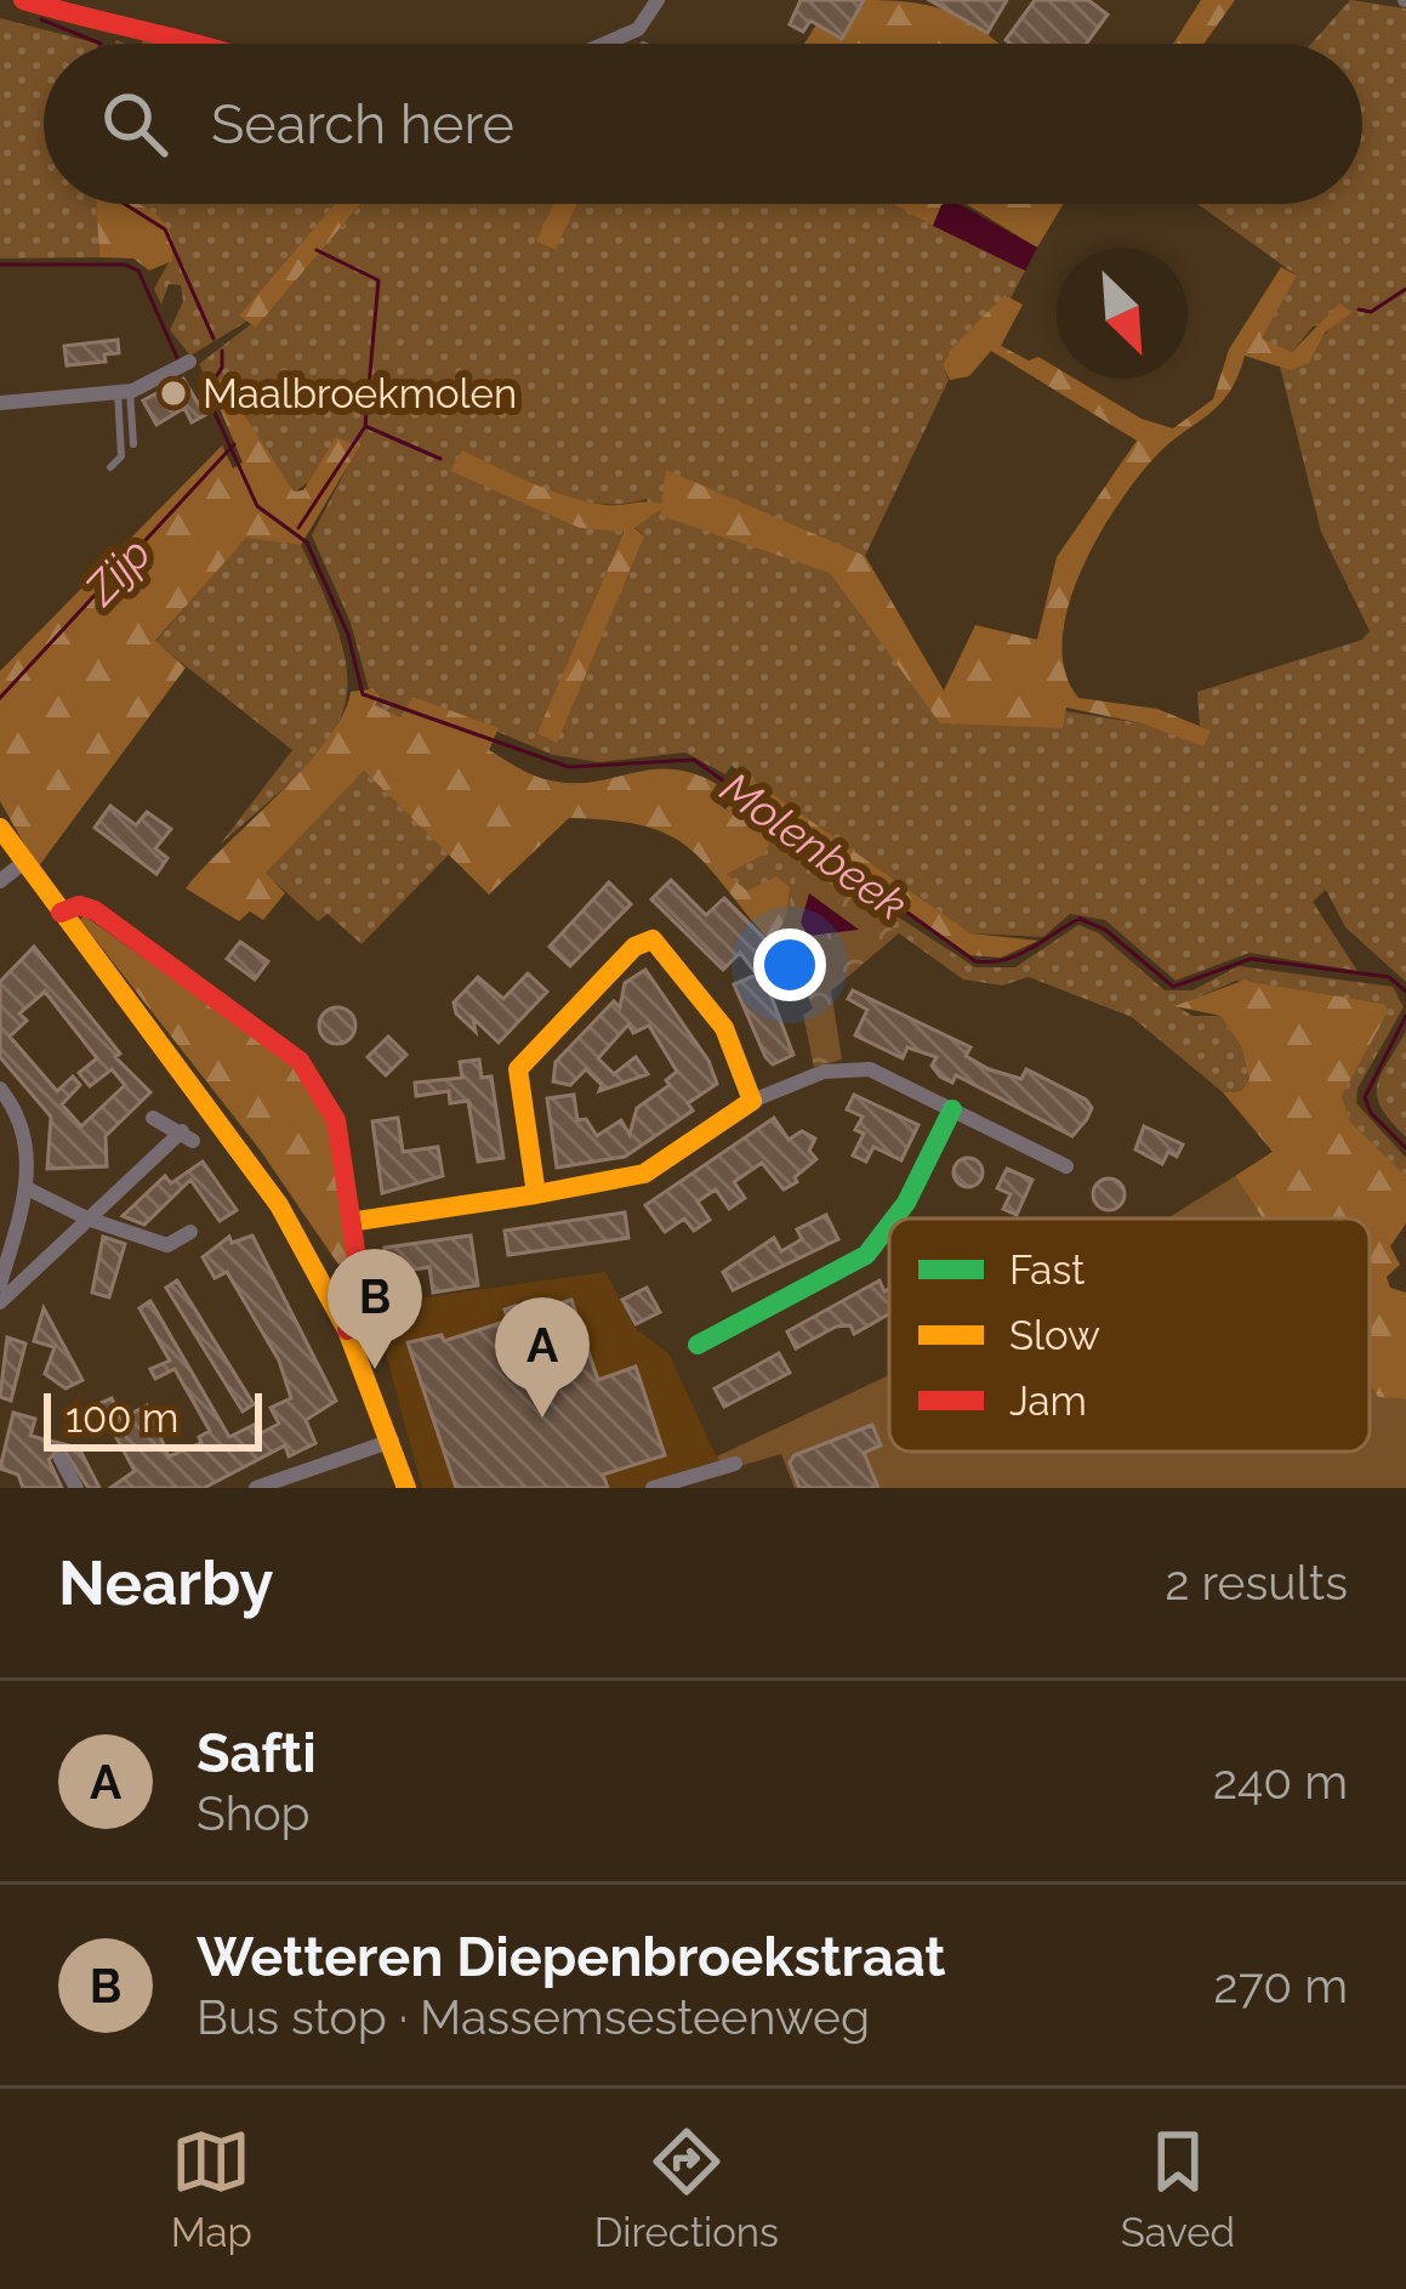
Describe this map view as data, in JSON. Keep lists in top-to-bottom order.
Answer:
{
  "water": ["Zijp", "Molenbeek"],
  "places": ["Maalbroekmolen"],
  "legend": ["Fast", "Slow", "Jam"],
  "scale_bar": "100 m",
  "north": "bottom right",
  "page": {
    "search": "Search here",
    "pins": ["B", "A"],
    "scale": "100 m",
    "heading": ["Nearby", "2 results"],
    "list": [
      {
        "mark": "A",
        "name": "Safti",
        "note": "Shop",
        "value": "240 m"
      },
      {
        "mark": "B",
        "name": "Wetteren Diepenbroekstraat",
        "note": "Bus stop · Massemsesteenweg",
        "value": "270 m"
      }
    ],
    "nav": ["Map", "Directions", "Saved"]
  }
}
